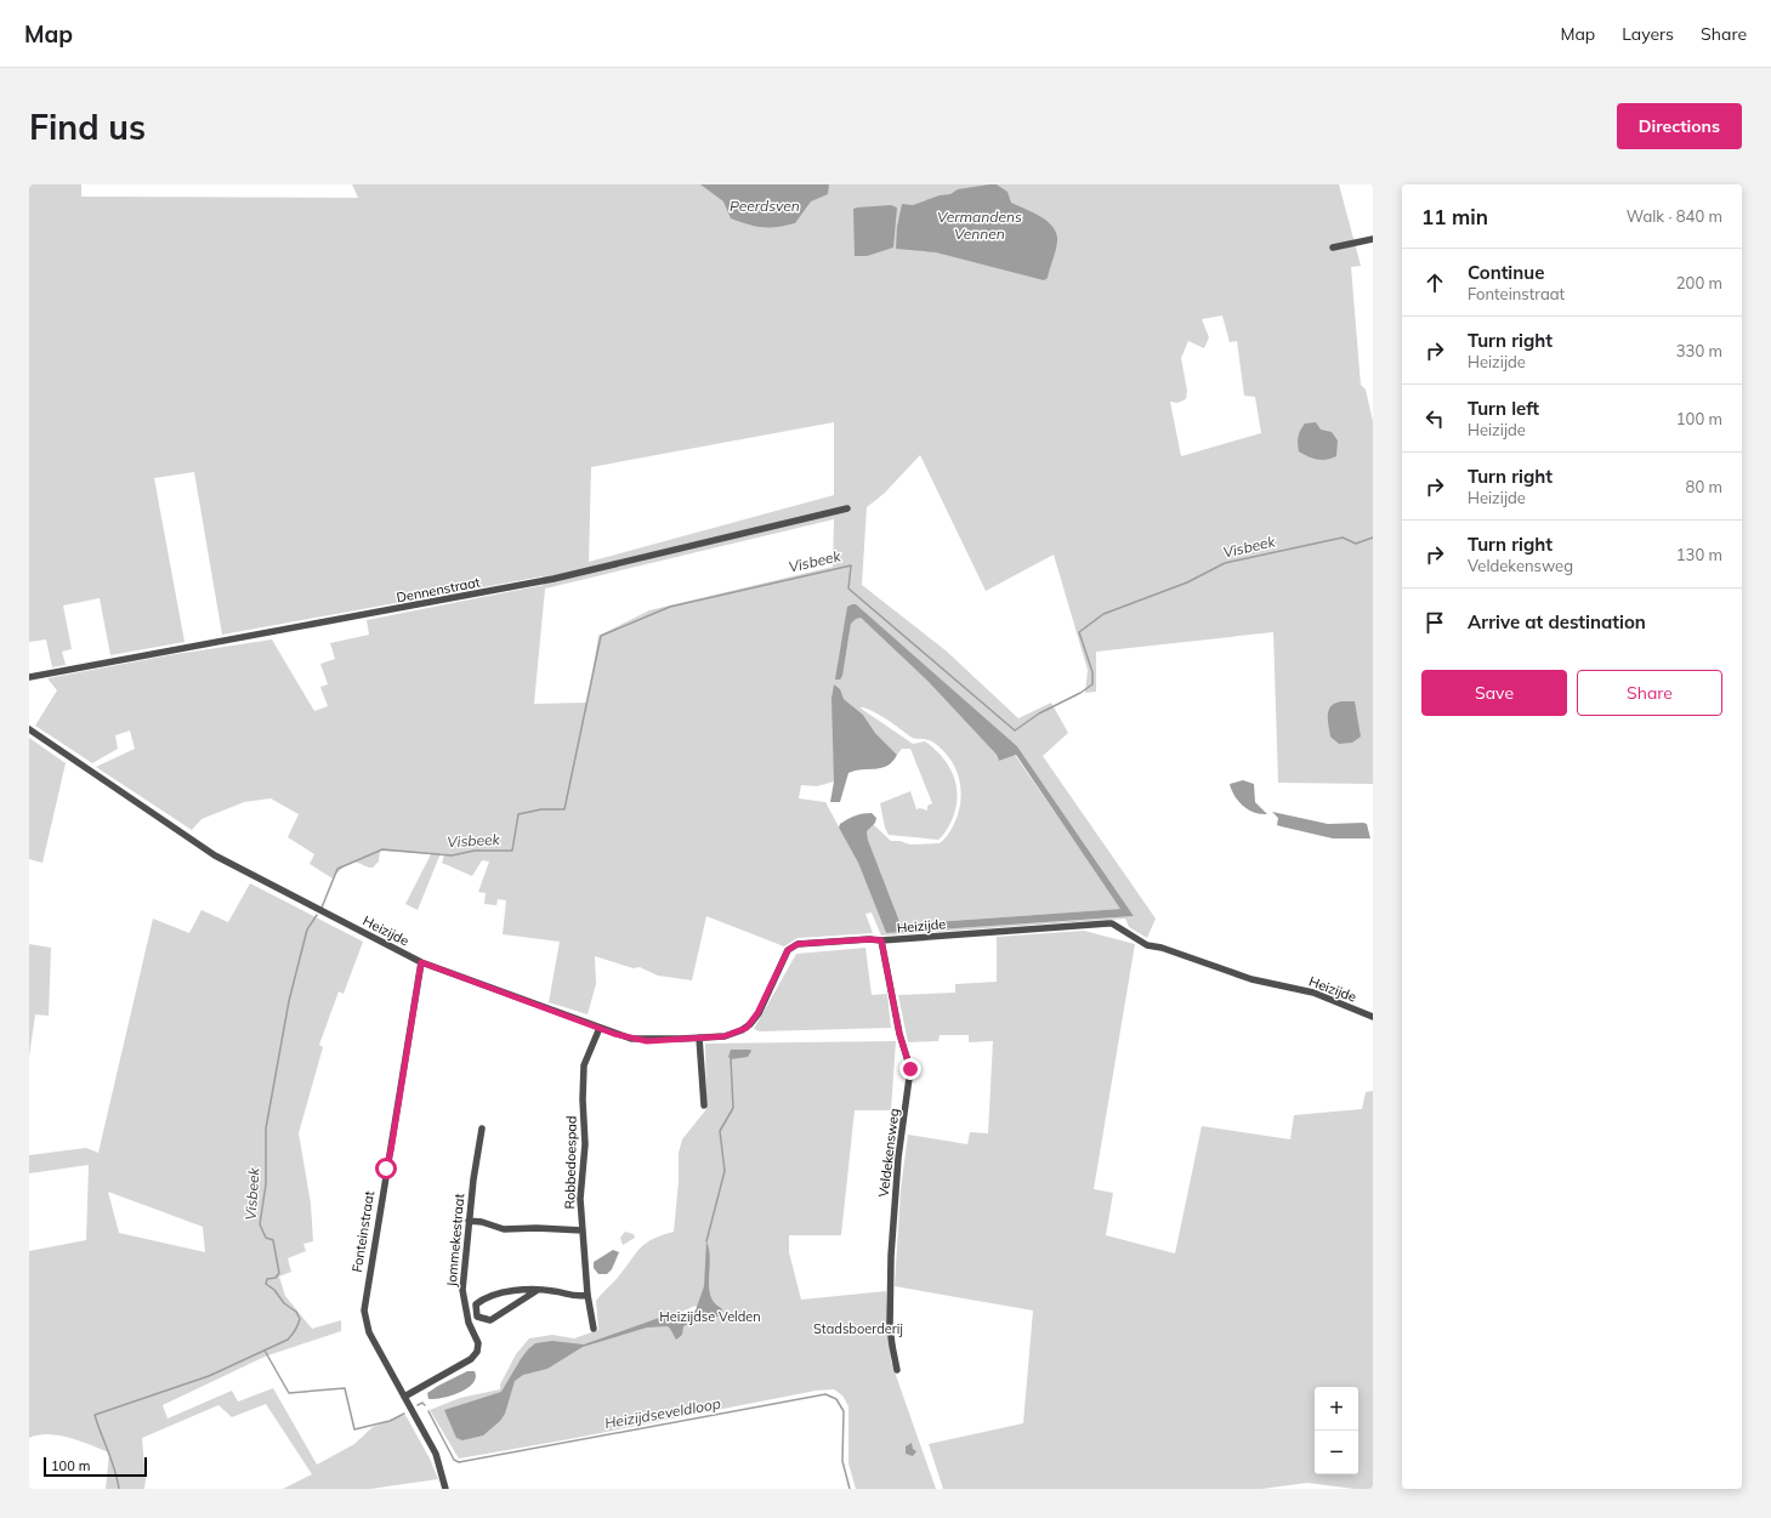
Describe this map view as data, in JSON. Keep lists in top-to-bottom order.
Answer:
{
  "streets": {
    "street": [
      "Dennenstraat",
      "Heizijde",
      "Veldekensweg",
      "Robbedoespad",
      "Fonteinstraat",
      "Jommekestraat"
    ]
  },
  "crossings": [
    ["Heizijde", "Veldekensweg"],
    ["Heizijde", "Robbedoespad"],
    ["Heizijde", "Fonteinstraat"],
    ["Fonteinstraat", "Jommekestraat"]
  ],
  "water": [
    "Peerdsven",
    "Vermandens Vennen",
    "Visbeek",
    "Heizijdseveldloop"
  ],
  "parks": ["Heizijdse Velden", "Stadsboerderij"],
  "scale_bar": "100 m",
  "page": {
    "header": "Map",
    "nav": ["Map", "Layers", "Share"],
    "buttons": [
      "Directions",
      ["Save", "Share"]
    ],
    "title": "Find us",
    "heading": ["11 min", "Walk · 840 m"],
    "list": [
      ["Continue", "Fonteinstraat", "200 m"],
      ["Turn right", "Heizijde", "330 m"],
      ["Turn left", "Heizijde", "100 m"],
      ["Turn right", "Heizijde", "80 m"],
      ["Turn right", "Veldekensweg", "130 m"],
      "Arrive at destination"
    ],
    "map_buttons": ["+", "−"],
    "scale": "100 m"
  }
}
